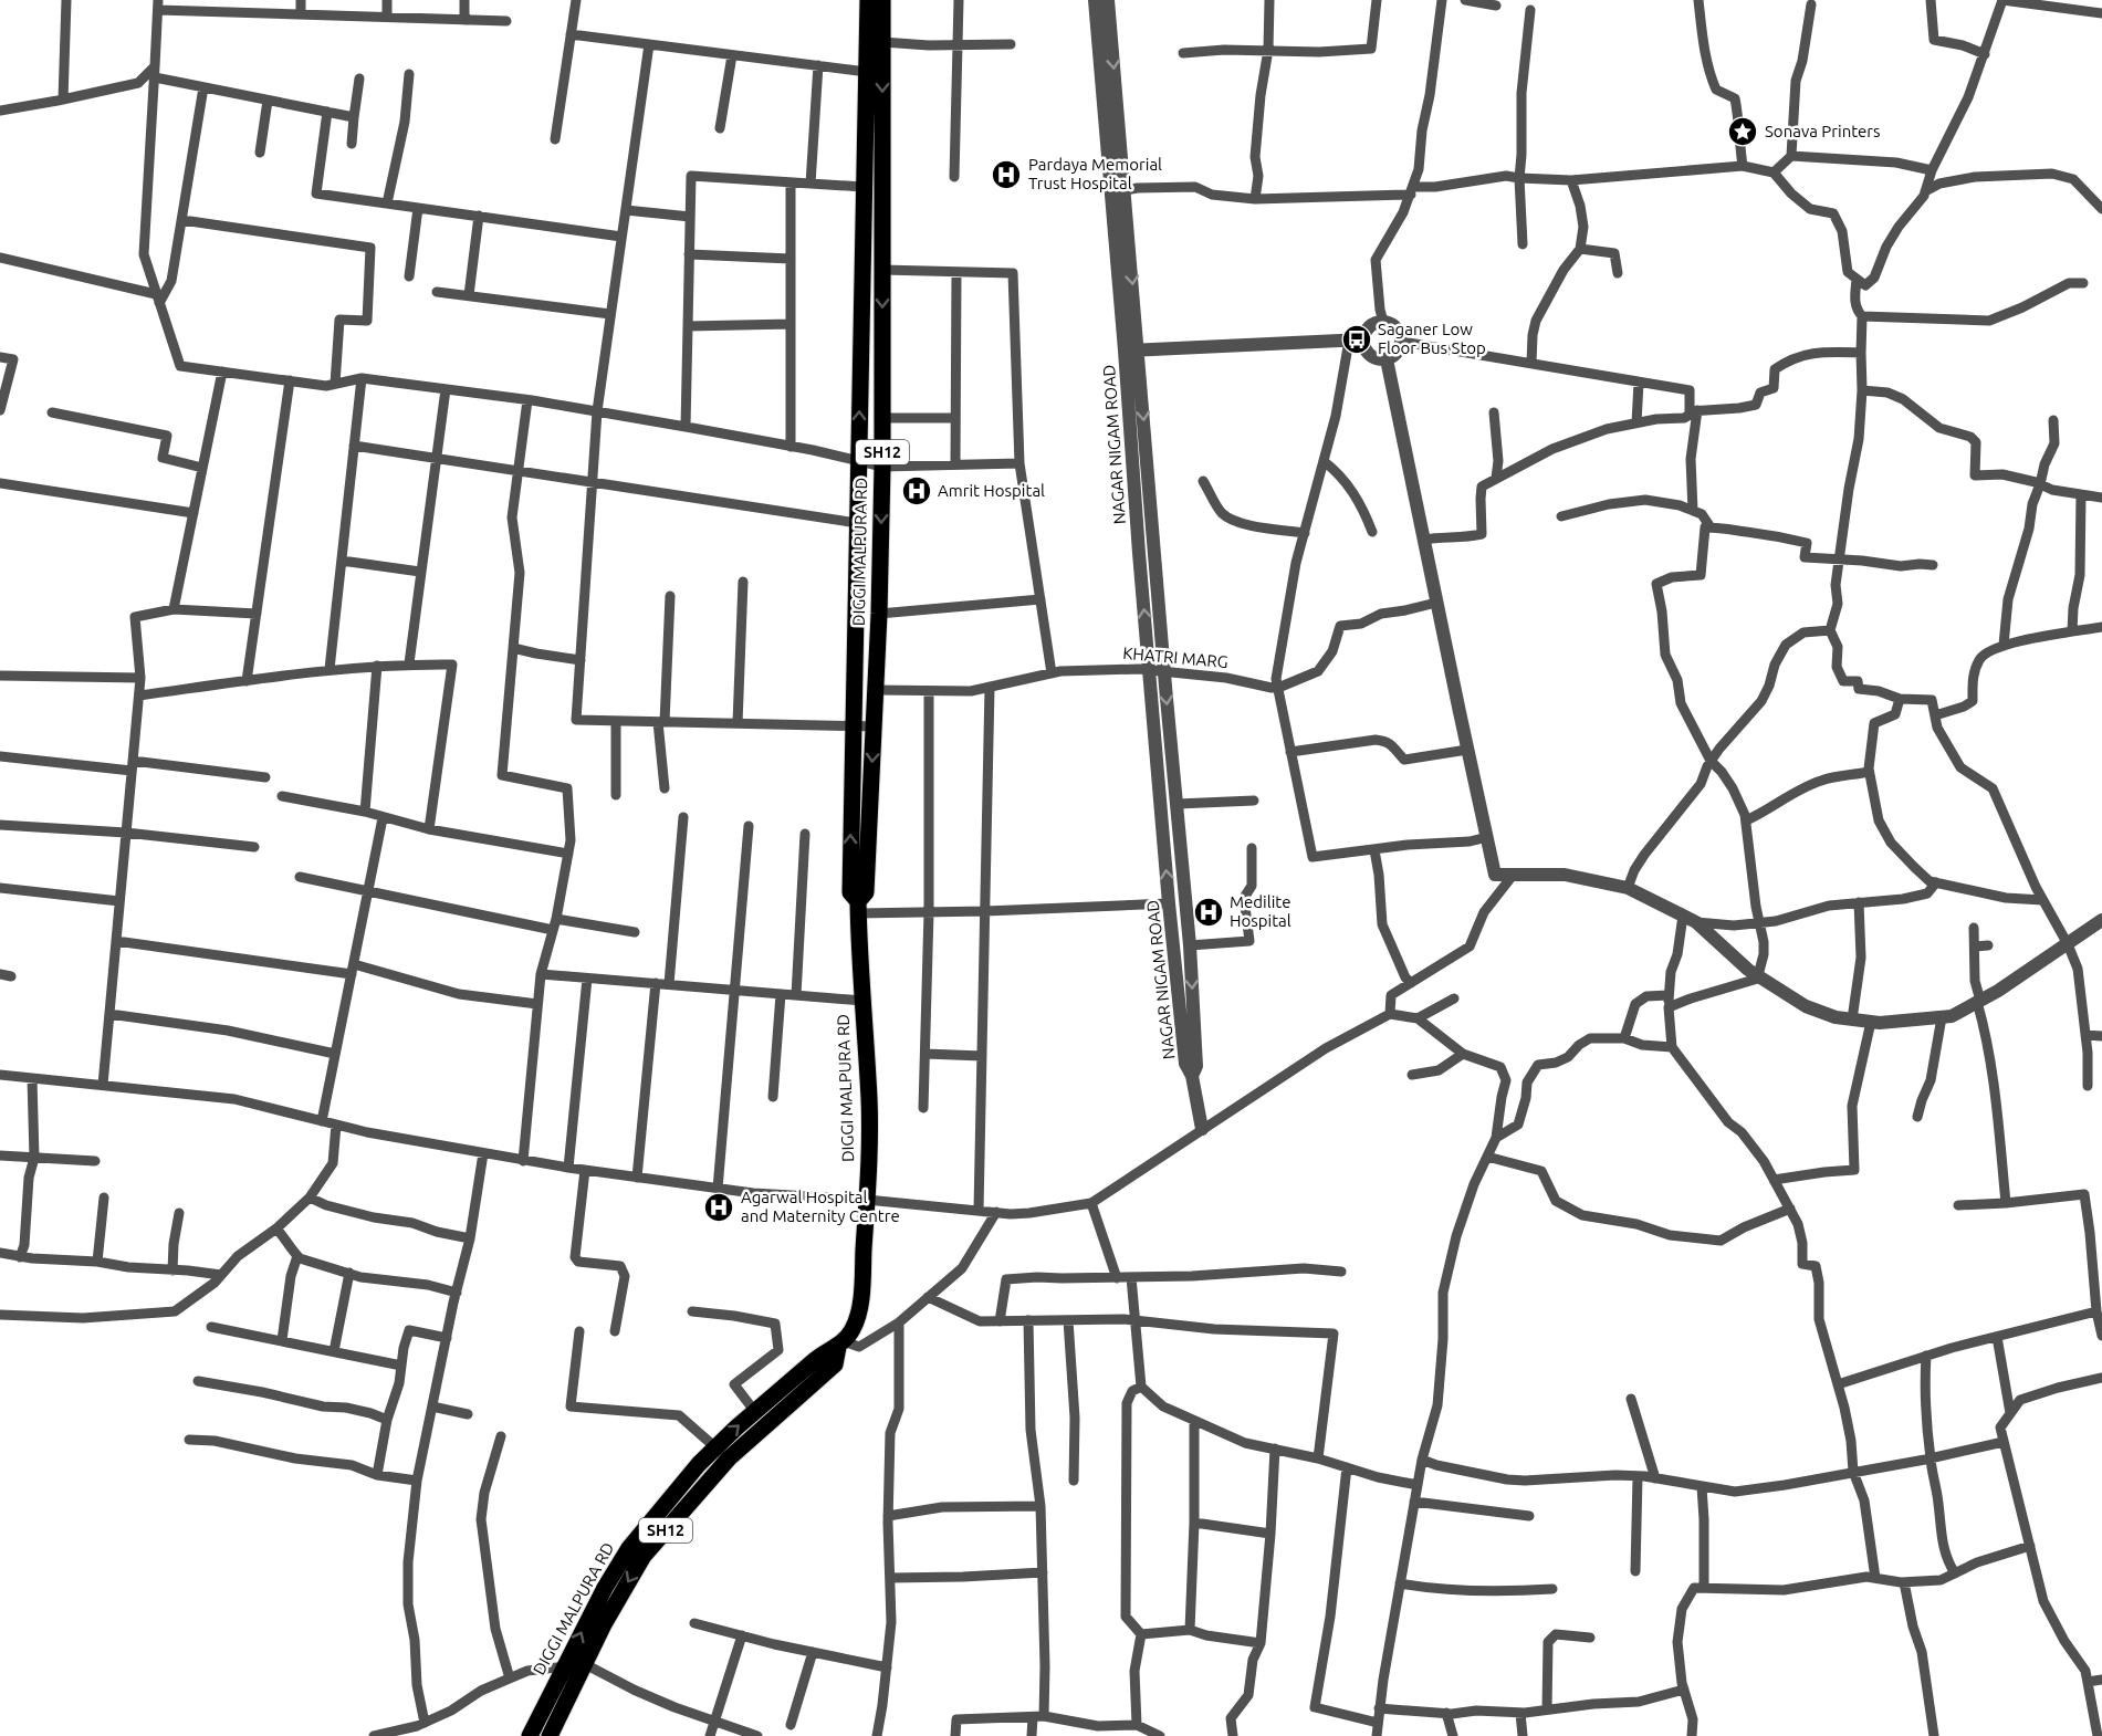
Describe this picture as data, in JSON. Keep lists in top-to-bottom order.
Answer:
{
  "streets": {
    "main road": ["SH12", "DIGGI MALPURA RD"],
    "street": ["NAGAR NIGAM ROAD", "KHATRI MARG"]
  },
  "crossings": [
    ["NAGAR NIGAM ROAD", "KHATRI MARG"],
    ["DIGGI MALPURA RD", "KHATRI MARG"]
  ],
  "places": {
    "place": ["Sonava Printers"],
    "hospital": [
      "Pardaya Memorial Trust Hospital",
      "Amrit Hospital",
      "Medilite Hospital",
      "Agarwal Hospital and Maternity Centre"
    ],
    "bus stop": ["Saganer Low Floor Bus Stop"]
  }
}
